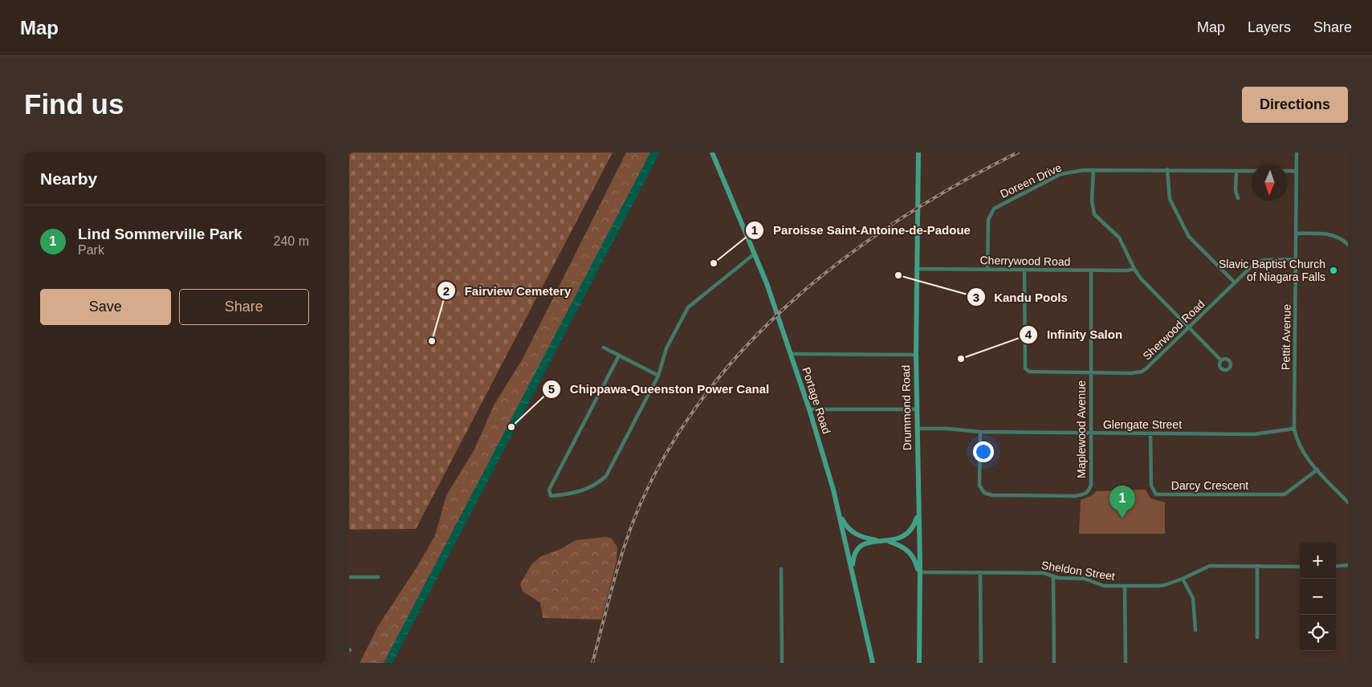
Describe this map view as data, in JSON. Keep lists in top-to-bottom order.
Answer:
{
  "streets": {
    "main road": ["Portage Road", "Drummond Road"],
    "street": [
      "Doreen Drive",
      "Cherrywood Road",
      "Sherwood Road",
      "Pettit Avenue",
      "Glengate Street",
      "Maplewood Avenue",
      "Darcy Crescent",
      "Sheldon Street"
    ]
  },
  "crossings": [
    ["Doreen Drive", "Cherrywood Road"],
    ["Cherrywood Road", "Sherwood Road"],
    ["Cherrywood Road", "Drummond Road"],
    ["Cherrywood Road", "Maplewood Avenue"],
    ["Sherwood Road", "Pettit Avenue"],
    ["Sherwood Road", "Maplewood Avenue"],
    ["Pettit Avenue", "Glengate Street"],
    ["Pettit Avenue", "Darcy Crescent"],
    ["Drummond Road", "Glengate Street"],
    ["Drummond Road", "Sheldon Street"],
    ["Glengate Street", "Maplewood Avenue"],
    ["Glengate Street", "Darcy Crescent"]
  ],
  "places": [
    "Paroisse Saint-Antoine-de-Padoue",
    "Slavic Baptist Church of Niagara Falls",
    "Kandu Pools",
    "Fairview Cemetery",
    "Infinity Salon",
    "Chippawa-Queenston Power Canal"
  ],
  "north": "bottom",
  "page": {
    "header": "Map",
    "nav": ["Map", "Layers", "Share"],
    "buttons": [
      "Directions",
      ["Save", "Share"]
    ],
    "title": "Find us",
    "heading": "Nearby",
    "list": [
      {
        "mark": "1",
        "name": "Lind Sommerville Park",
        "note": "Park",
        "value": "240 m"
      }
    ],
    "pins": "1",
    "map_buttons": ["+", "−"]
  }
}
